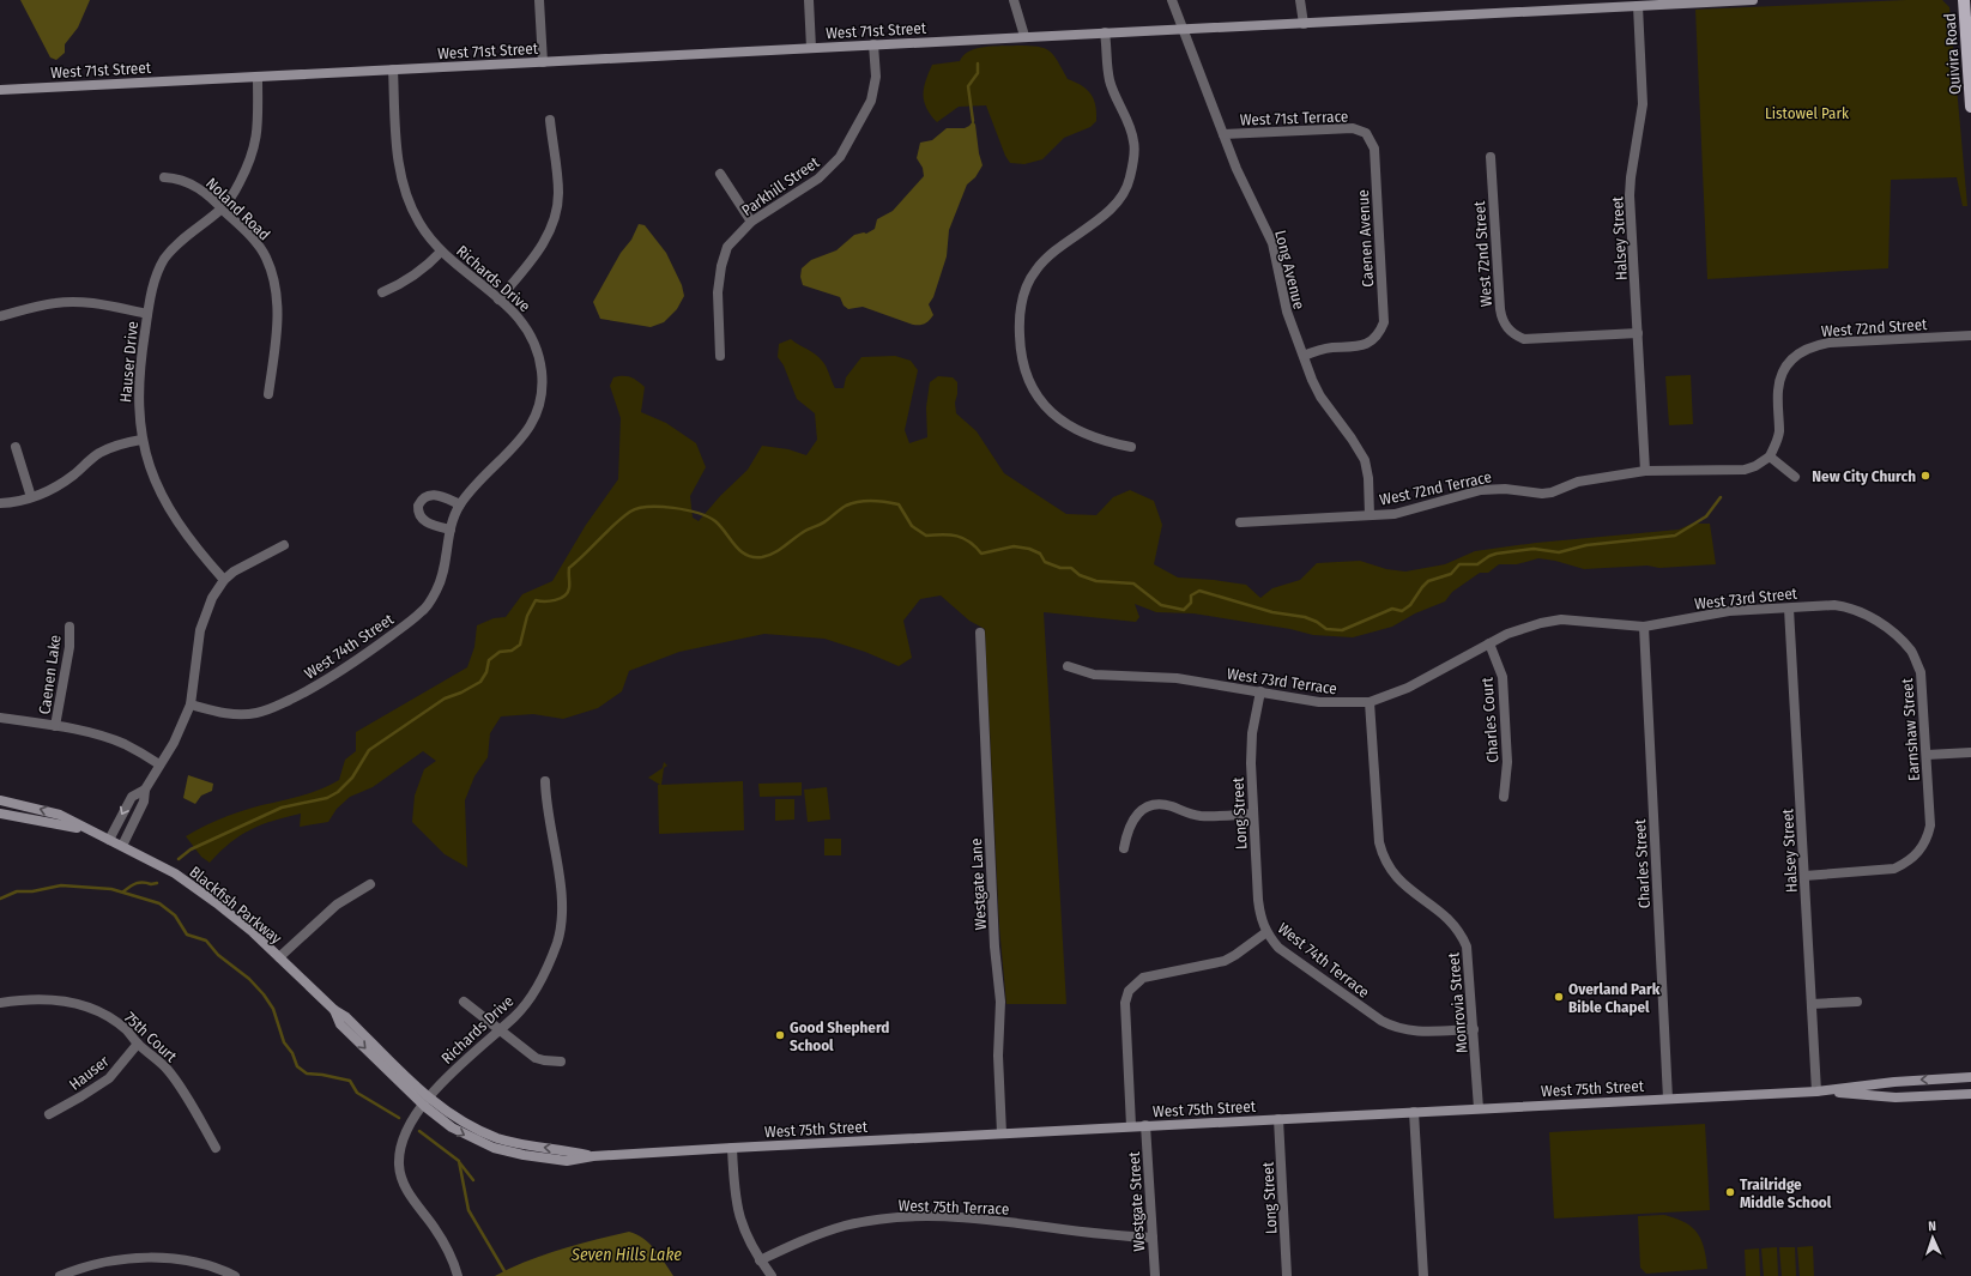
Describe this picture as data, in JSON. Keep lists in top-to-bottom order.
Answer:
{
  "streets": {
    "main road": [
      "West 71st Street",
      "Quivira Road",
      "Blackfish Parkway",
      "West 75th Street"
    ],
    "street": [
      "West 71st Terrace",
      "Parkhill Street",
      "Noland Road",
      "Caenen Avenue",
      "Halsey Street",
      "West 72nd Street",
      "Long Avenue",
      "Richards Drive",
      "Hauser Drive",
      "West 72nd Terrace",
      "West 73rd Street",
      "West 74th Street",
      "Caenen Lake",
      "West 73rd Terrace",
      "Charles Court",
      "Earnshaw Street",
      "Long Street",
      "Charles Street",
      "Westgate Lane",
      "West 74th Terrace",
      "Monrovia Street",
      "75th Court",
      "Hauser",
      "Westgate Street",
      "West 75th Terrace"
    ]
  },
  "crossings": [
    ["West 71st Street", "Parkhill Street"],
    ["West 71st Street", "Halsey Street"],
    ["West 71st Street", "Long Avenue"],
    ["West 71st Street", "Richards Drive"],
    ["West 71st Street", "Hauser Drive"],
    ["West 71st Terrace", "Caenen Avenue"],
    ["West 71st Terrace", "Long Avenue"],
    ["Noland Road", "Hauser Drive"],
    ["Caenen Avenue", "Long Avenue"],
    ["Halsey Street", "West 72nd Street"],
    ["Halsey Street", "West 72nd Terrace"],
    ["Halsey Street", "West 73rd Street"],
    ["Halsey Street", "Earnshaw Street"],
    ["Halsey Street", "West 75th Street"],
    ["West 72nd Street", "West 72nd Terrace"],
    ["Long Avenue", "West 72nd Terrace"],
    ["Richards Drive", "West 74th Street"],
    ["Richards Drive", "Blackfish Parkway"],
    ["Richards Drive", "West 75th Street"],
    ["West 73rd Street", "West 73rd Terrace"],
    ["West 73rd Street", "Earnshaw Street"],
    ["West 73rd Street", "Charles Street"],
    ["West 73rd Terrace", "Charles Court"],
    ["West 73rd Terrace", "Long Street"],
    ["West 73rd Terrace", "Monrovia Street"],
    ["Long Street", "West 74th Terrace"],
    ["Long Street", "West 75th Street"],
    ["Charles Street", "West 75th Street"],
    ["Westgate Lane", "West 75th Street"],
    ["Blackfish Parkway", "West 75th Street"],
    ["West 74th Terrace", "Monrovia Street"],
    ["West 74th Terrace", "West 75th Street"],
    ["Monrovia Street", "West 75th Street"],
    ["75th Court", "Hauser"],
    ["West 75th Street", "Westgate Street"],
    ["Westgate Street", "West 75th Terrace"]
  ],
  "water": ["Seven Hills Lake"],
  "parks": ["Listowel Park"],
  "places": [
    "New City Church",
    "Overland Park Bible Chapel",
    "Good Shepherd School",
    "Trailridge Middle School"
  ],
  "north": "top"
}
